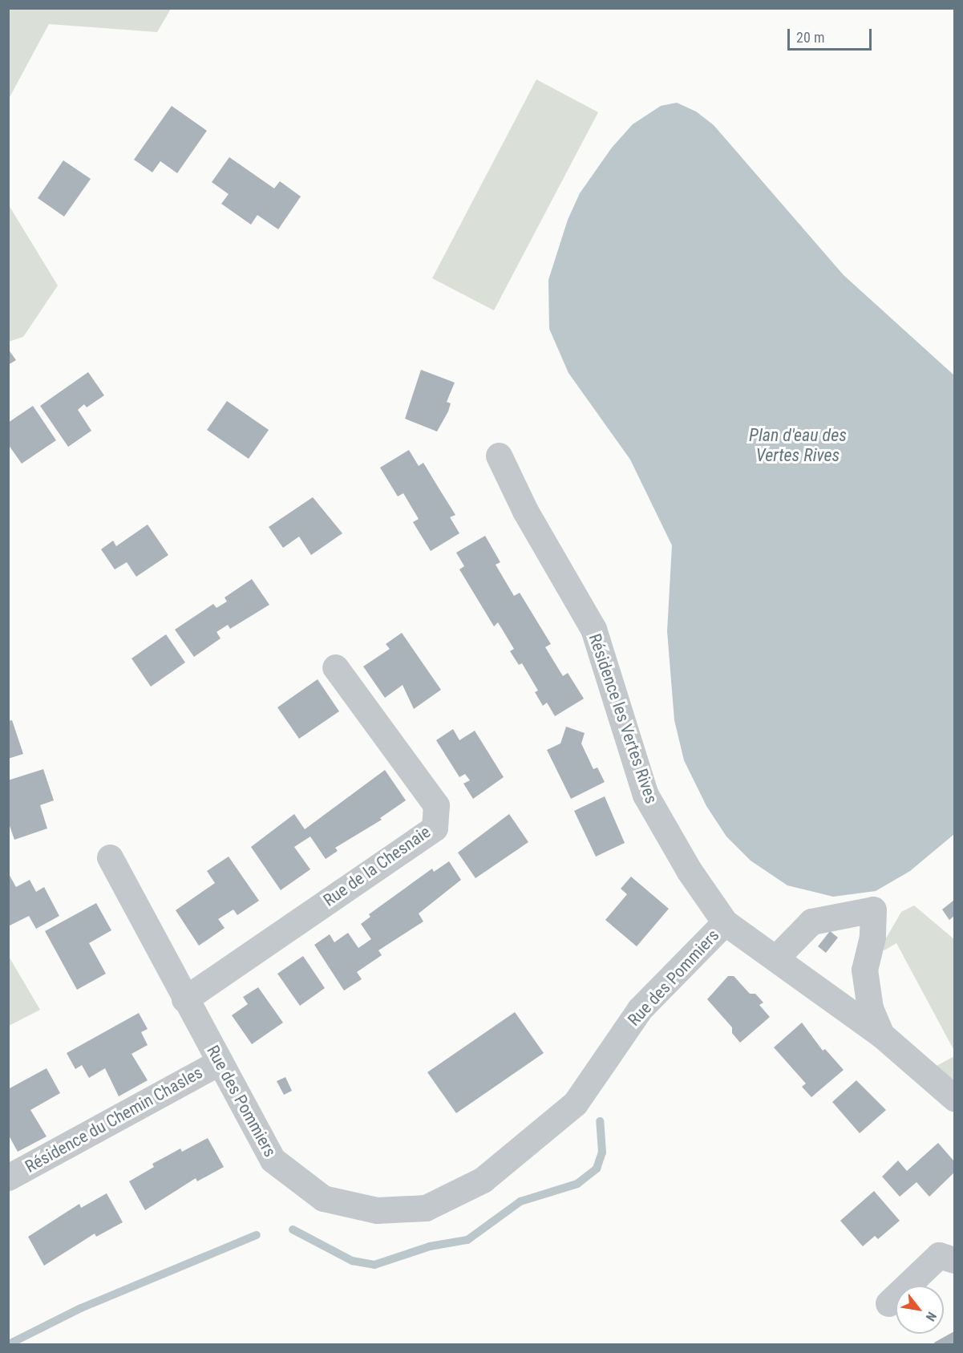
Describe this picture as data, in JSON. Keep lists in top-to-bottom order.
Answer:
{
  "streets": {
    "street": [
      "Résidence les Vertes Rives",
      "Rue de la Chesnaie",
      "Rue des Pommiers",
      "Résidence du Chemin Chasles"
    ]
  },
  "crossings": [
    ["Résidence les Vertes Rives", "Rue des Pommiers"],
    ["Rue de la Chesnaie", "Rue des Pommiers"],
    ["Rue des Pommiers", "Résidence du Chemin Chasles"]
  ],
  "water": ["Plan d'eau des Vertes Rives"],
  "scale_bar": "20 m",
  "north": "bottom right"
}
